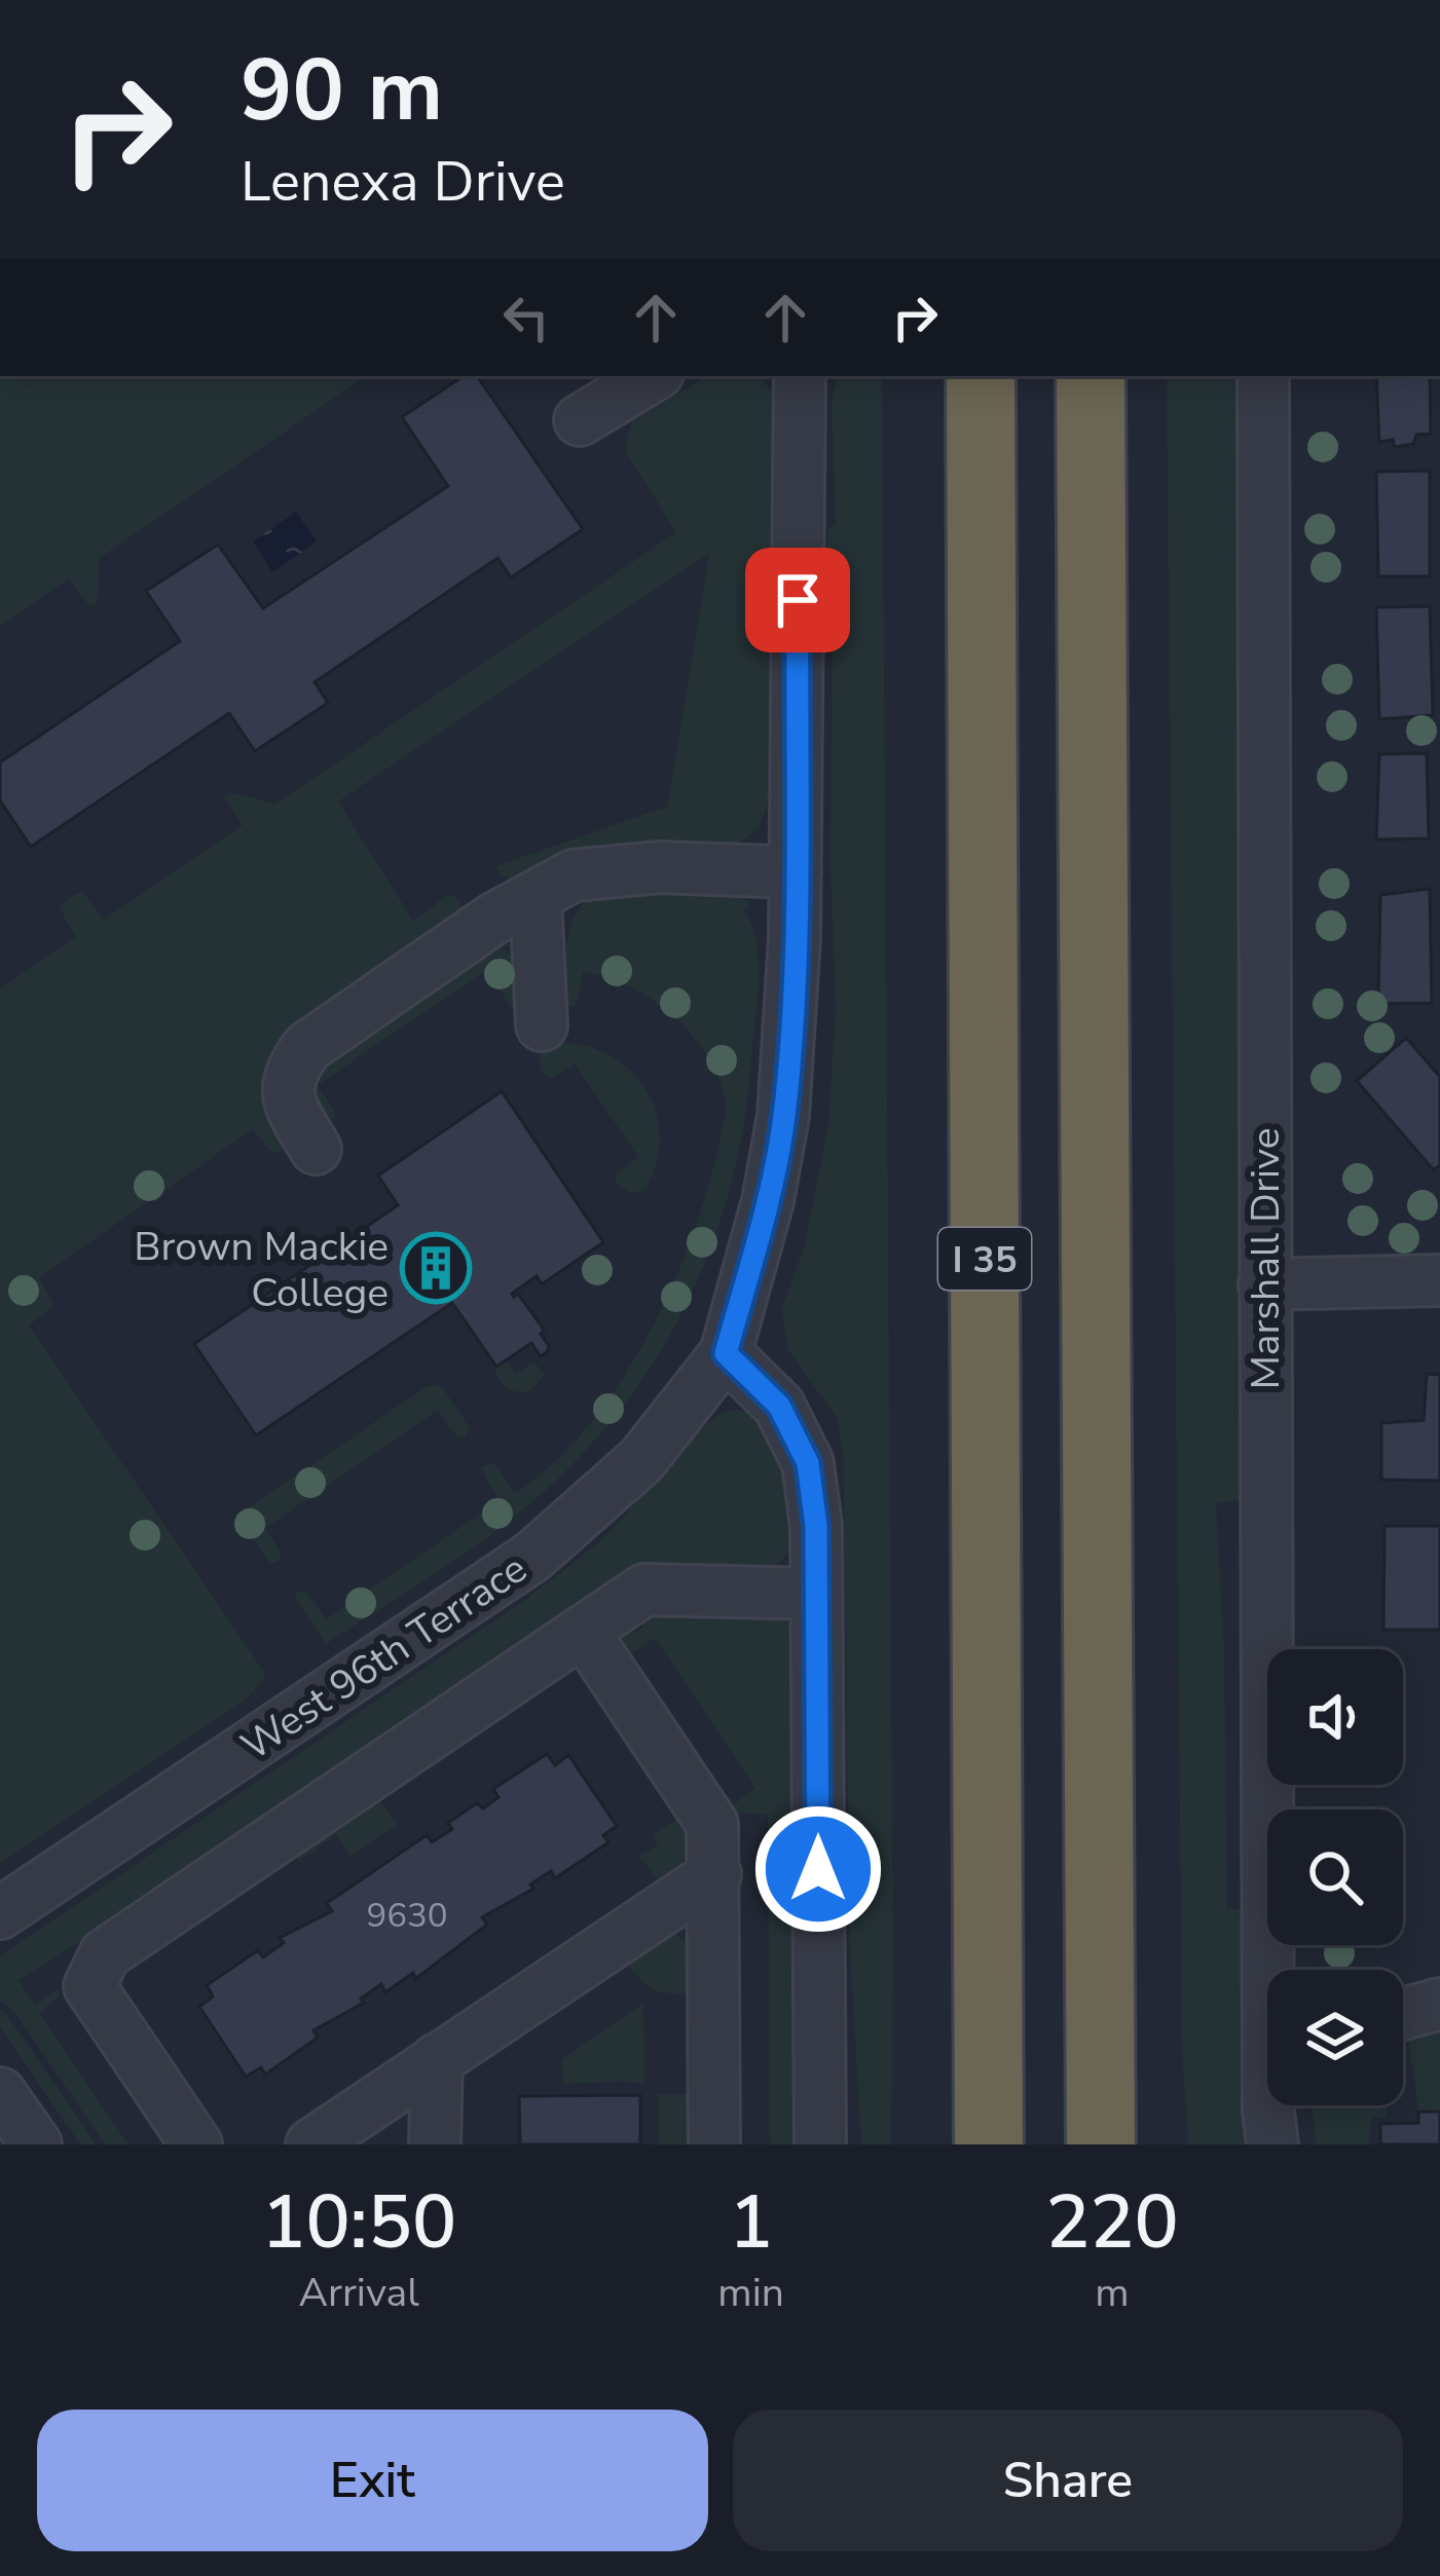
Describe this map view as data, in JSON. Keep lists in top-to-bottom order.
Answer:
{
  "streets": {
    "highway": ["I 35"],
    "street": ["Marshall Drive", "West 96th Terrace"]
  },
  "places": {
    "building": ["Brown Mackie College"]
  },
  "house_numbers": ["9630"],
  "page": {
    "turn": ["90 m", "Lenexa Drive"],
    "eta": [
      "10:50",
      "Arrival",
      "1",
      "min",
      "220",
      "m"
    ],
    "buttons": ["Exit", "Share"]
  }
}
